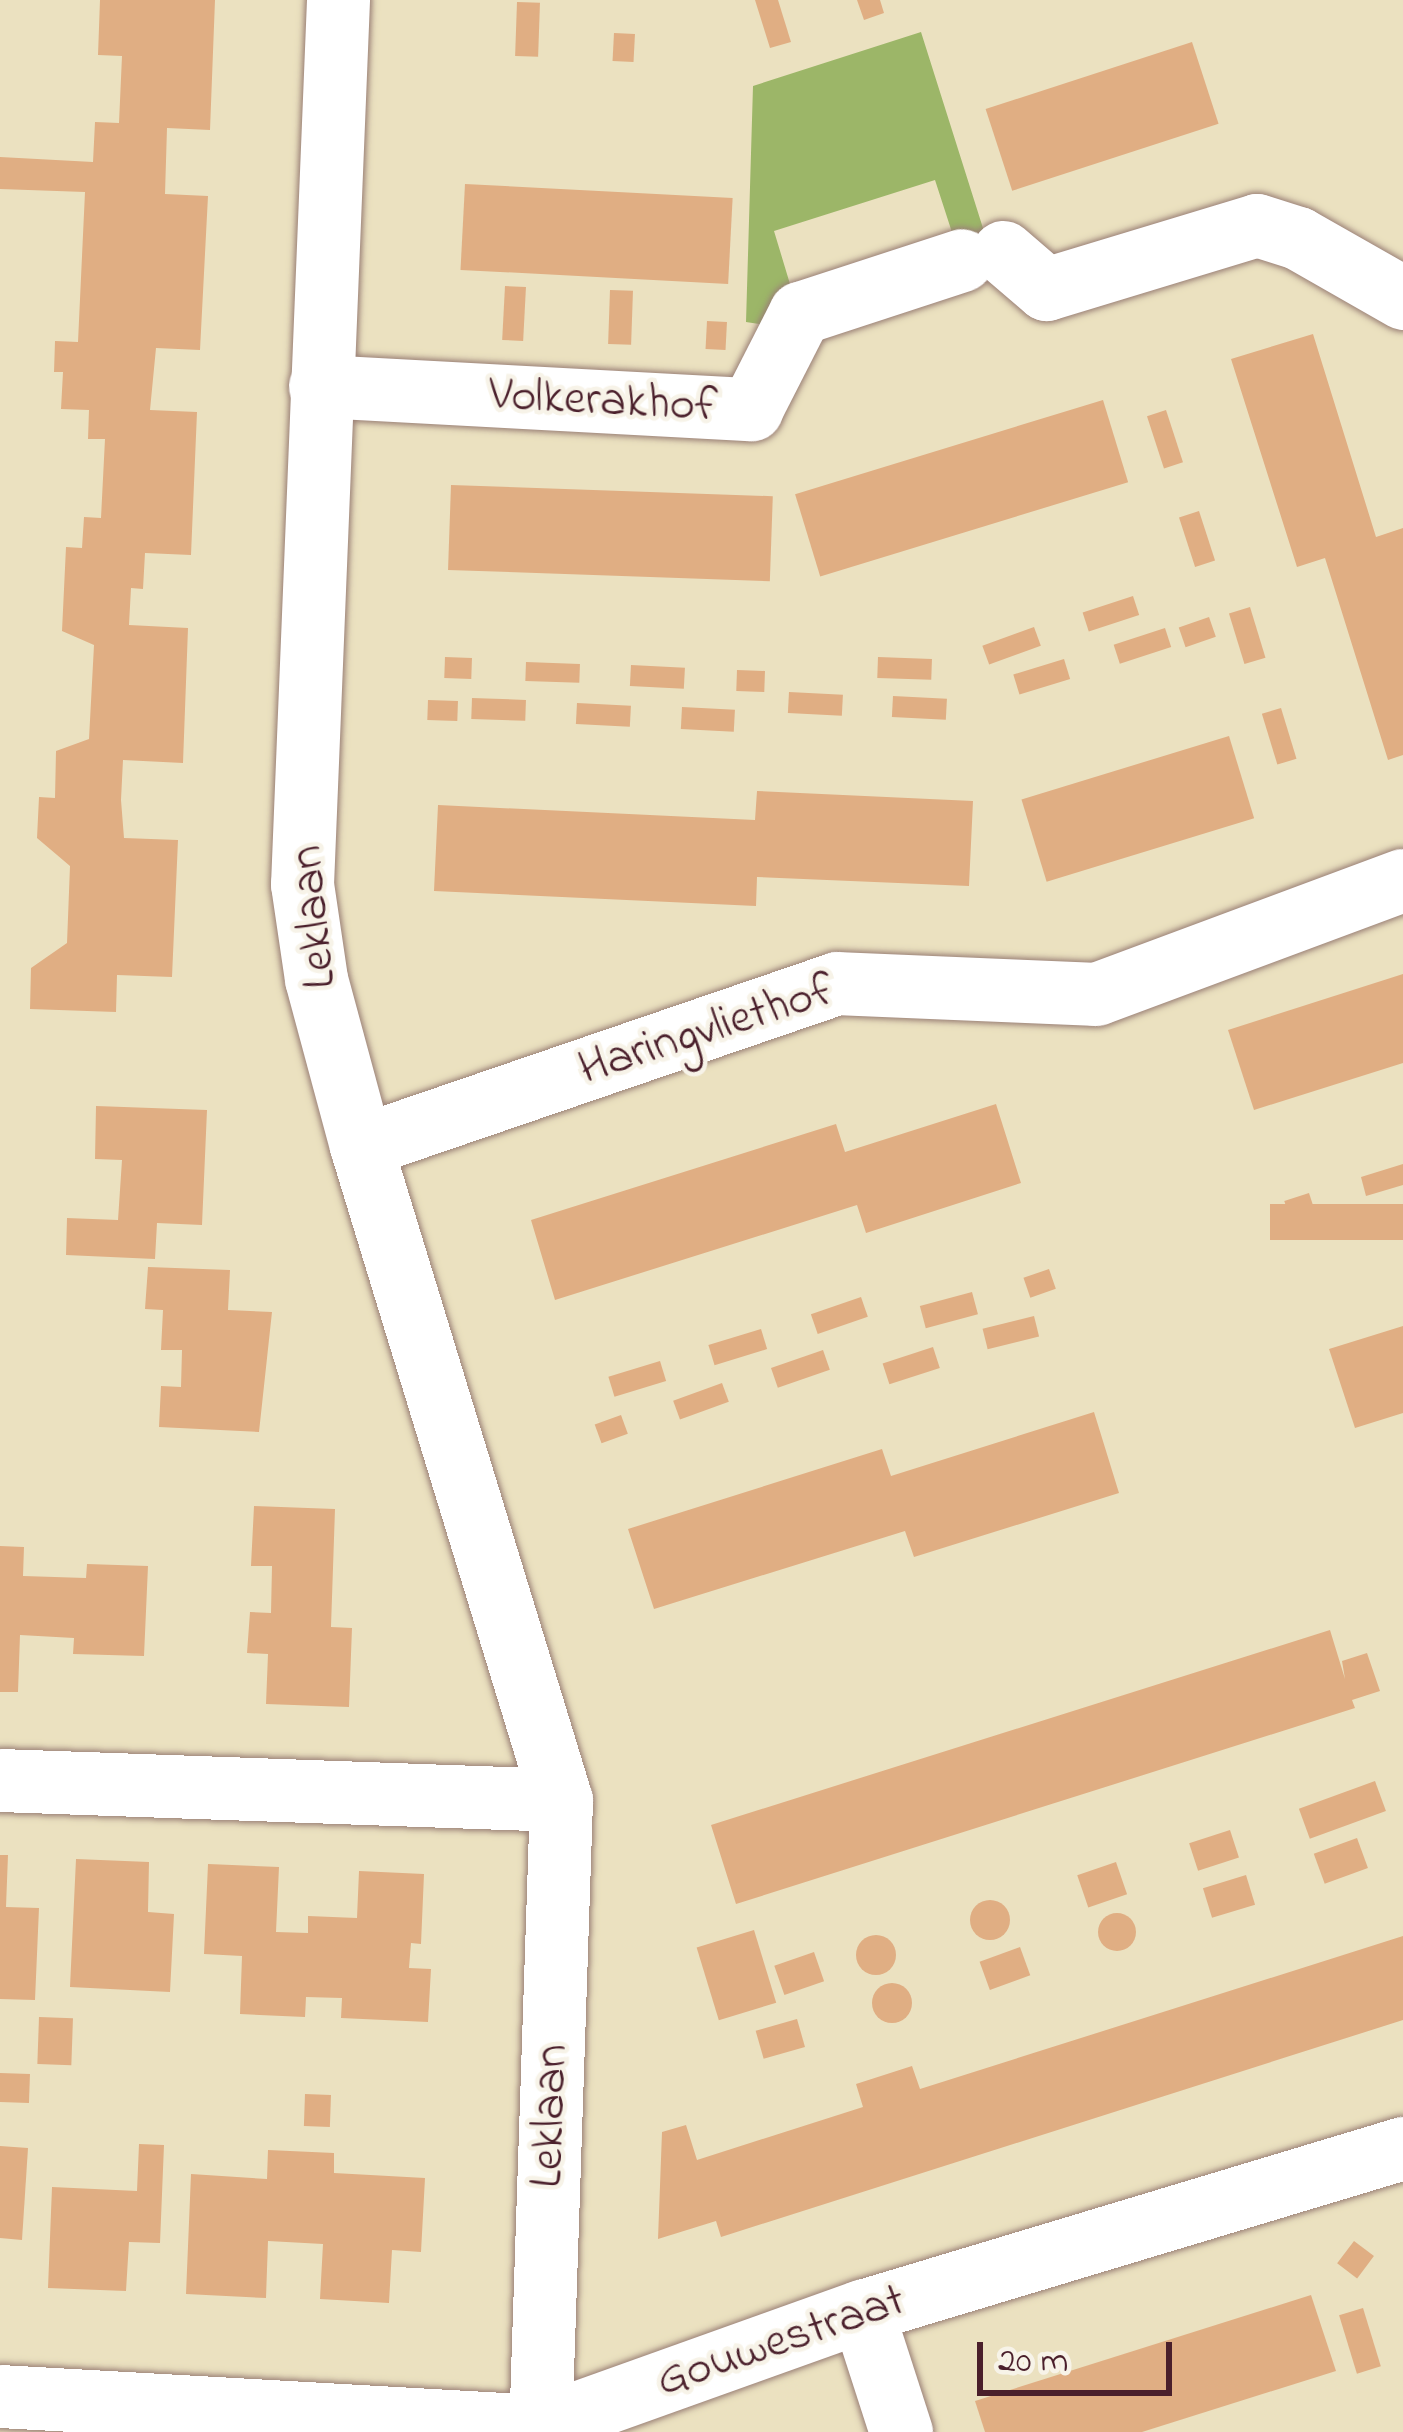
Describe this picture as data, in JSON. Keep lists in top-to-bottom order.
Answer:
{
  "streets": {
    "street": [
      "Volkerakhof",
      "Leklaan",
      "Haringvliethof",
      "Gouwestraat"
    ]
  },
  "crossings": [
    ["Volkerakhof", "Leklaan"],
    ["Leklaan", "Haringvliethof"],
    ["Leklaan", "Gouwestraat"]
  ],
  "scale_bar": "20 m"
}
